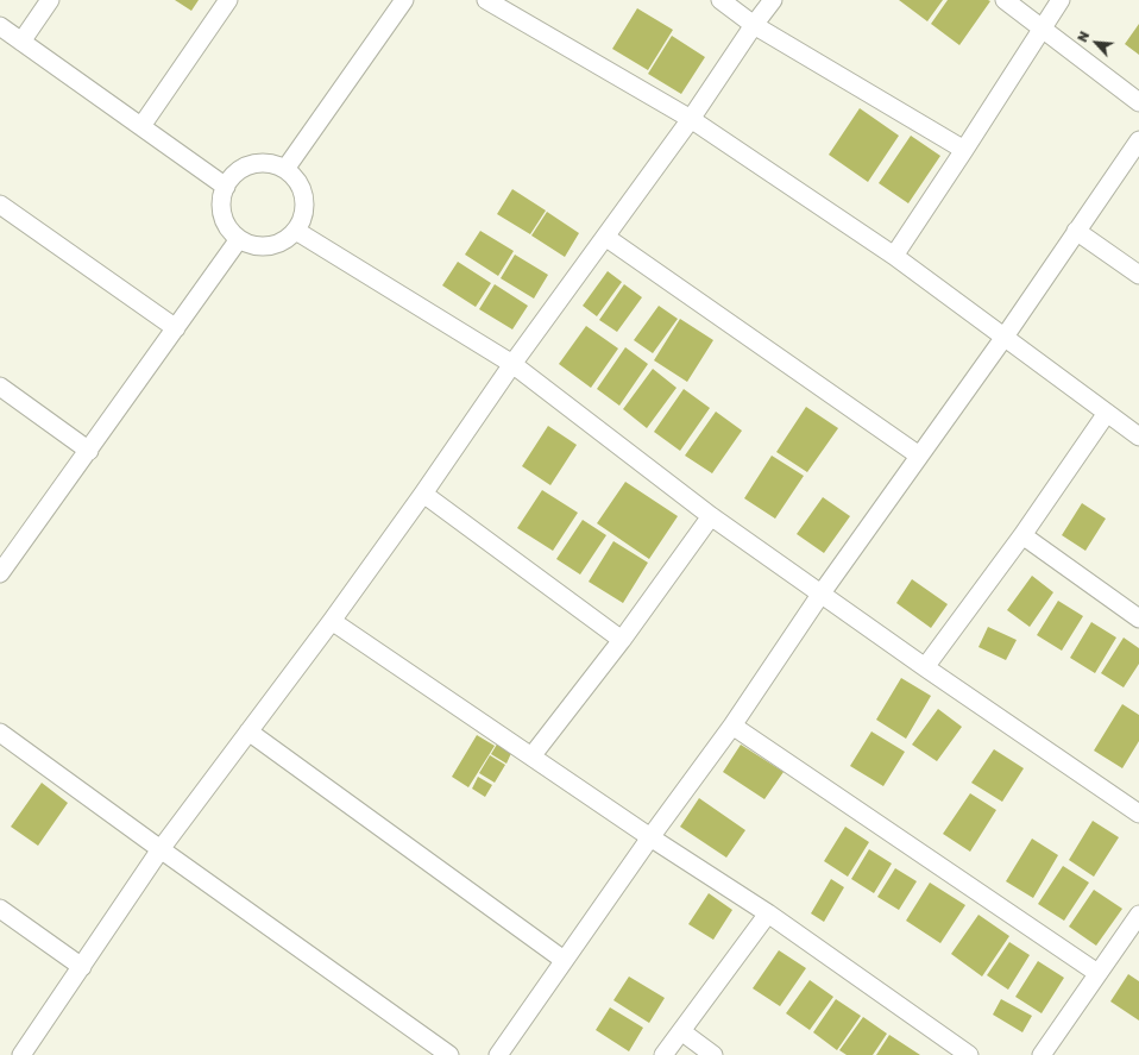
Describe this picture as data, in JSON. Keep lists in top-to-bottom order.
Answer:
{
  "north": "top left"
}
